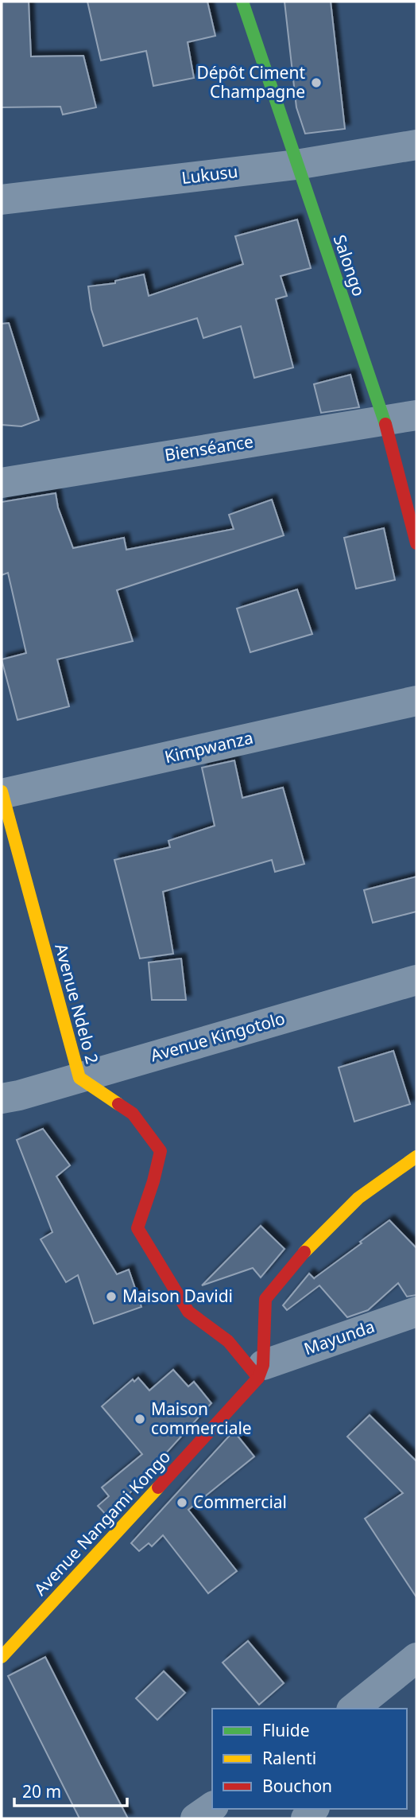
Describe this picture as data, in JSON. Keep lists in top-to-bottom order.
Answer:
{
  "streets": {
    "street": [
      "Lukusu",
      "Salongo",
      "Bienséance",
      "Kimpwanza",
      "Avenue Ndelo 2",
      "Avenue Kingotolo",
      "Mayunda",
      "Avenue Nangami Kongo"
    ]
  },
  "crossings": [
    ["Lukusu", "Salongo"],
    ["Salongo", "Bienséance"],
    ["Kimpwanza", "Avenue Ndelo 2"],
    ["Avenue Ndelo 2", "Avenue Kingotolo"],
    ["Avenue Ndelo 2", "Mayunda"],
    ["Avenue Ndelo 2", "Avenue Nangami Kongo"],
    ["Mayunda", "Avenue Nangami Kongo"]
  ],
  "places": [
    "Dépôt Ciment Champagne",
    "Maison Davidi",
    "Maison commerciale",
    "Commercial"
  ],
  "legend": ["Fluide", "Ralenti", "Bouchon"],
  "scale_bar": "20 m"
}
